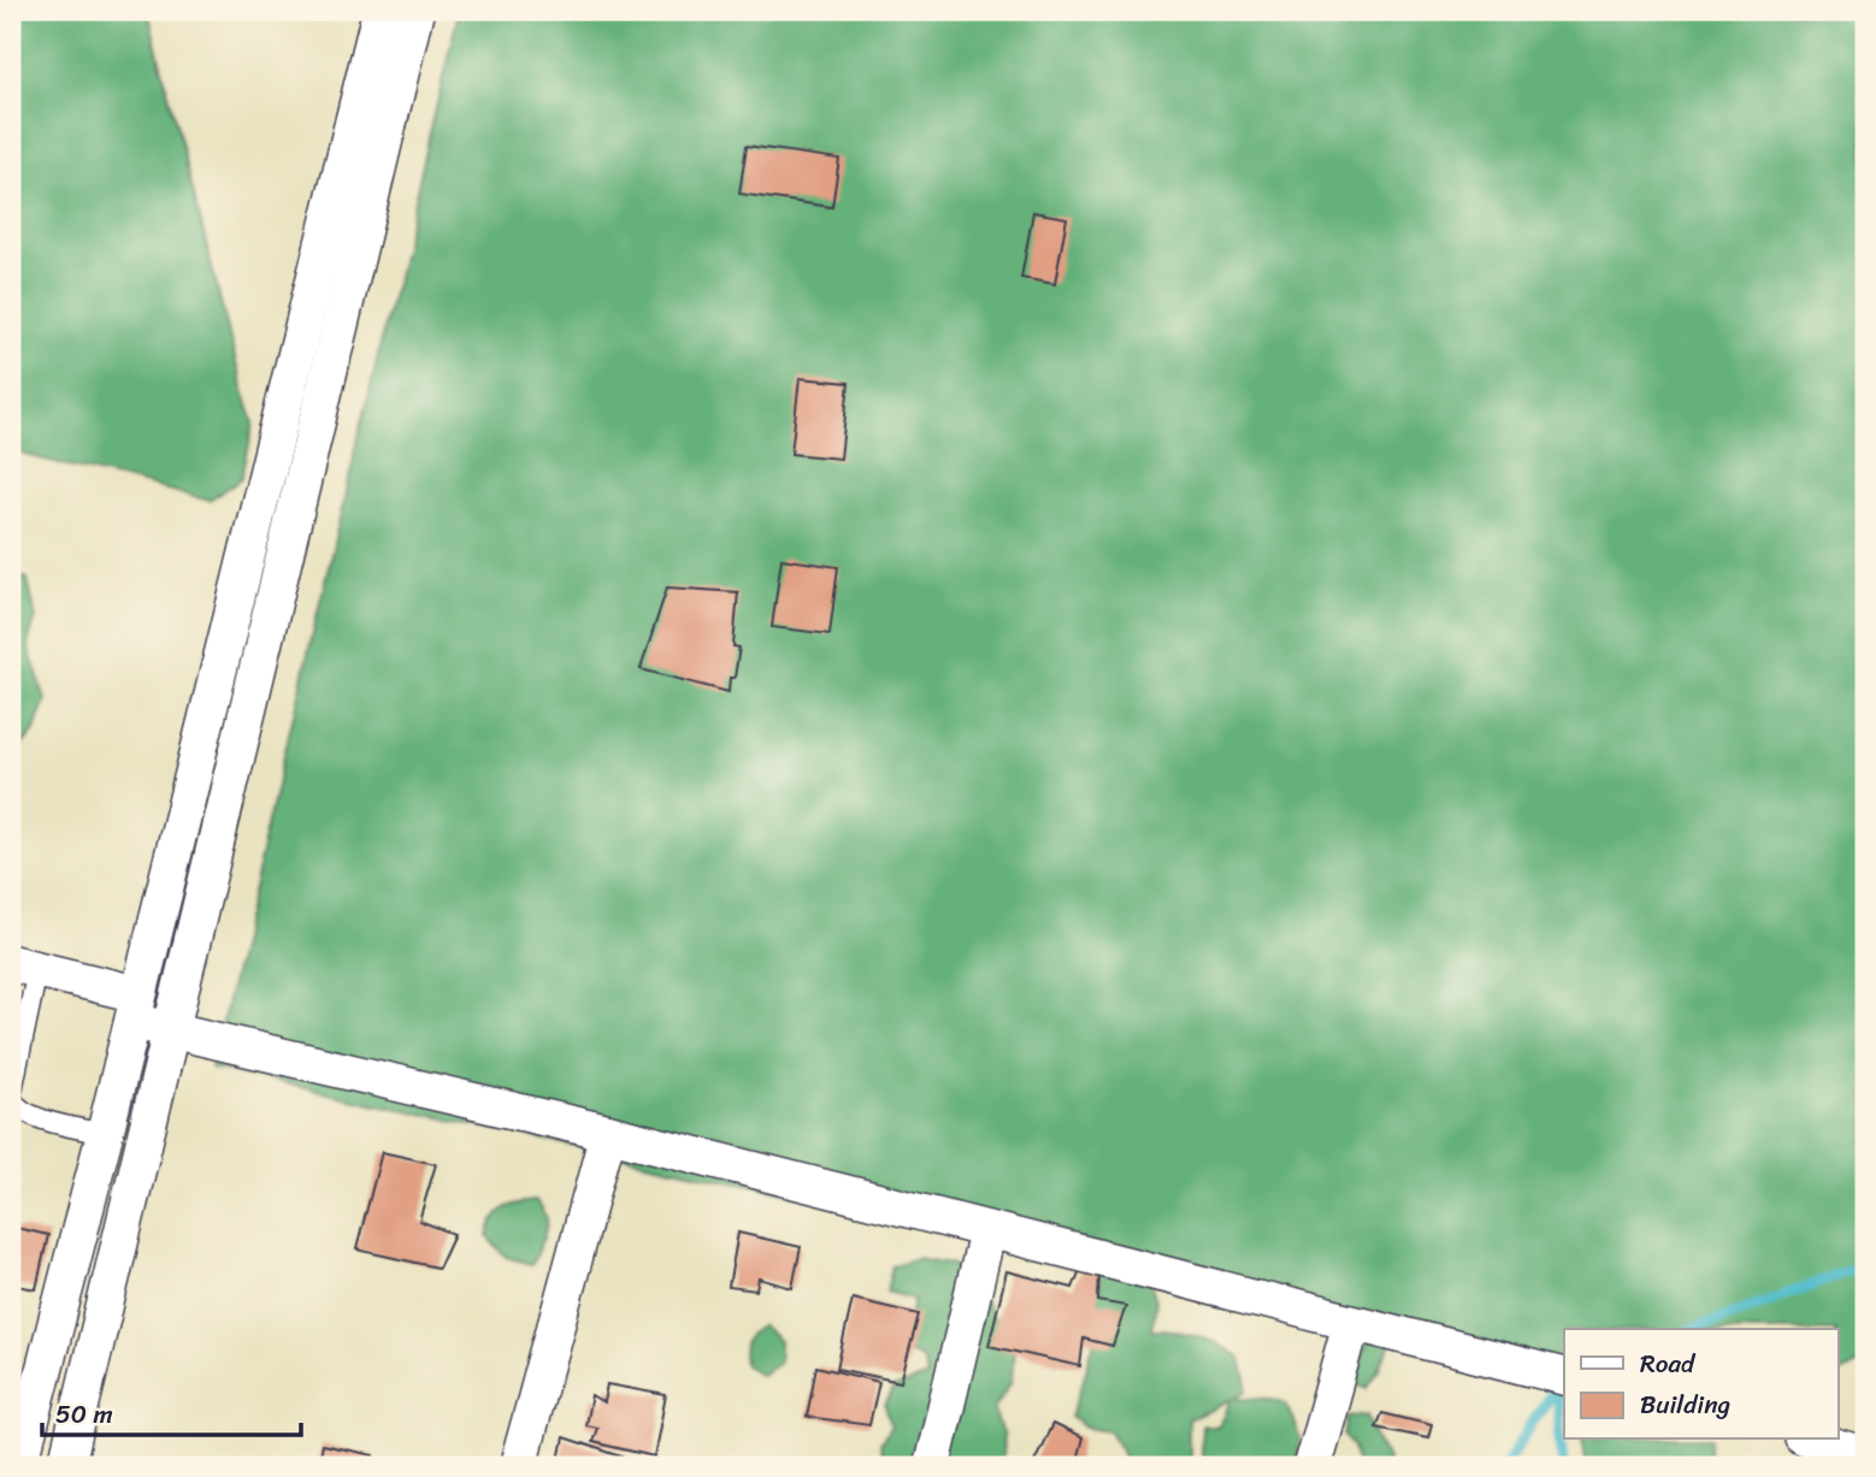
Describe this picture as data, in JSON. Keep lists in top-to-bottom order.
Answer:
{
  "legend": ["Road", "Building"],
  "scale_bar": "50 m"
}
